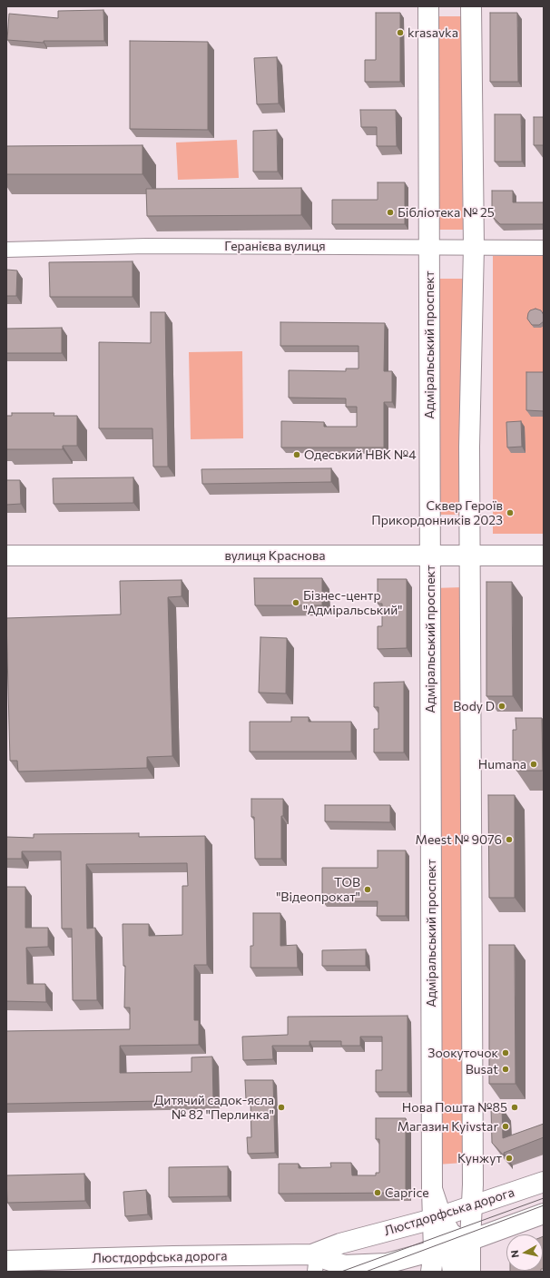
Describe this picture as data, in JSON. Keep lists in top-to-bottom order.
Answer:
{
  "streets": {
    "main road": ["Адміральський проспект", "вулиця Краснова", "Люстдорфська дорога"],
    "street": ["Геранієва вулиця"]
  },
  "crossings": [
    ["Геранієва вулиця", "Адміральський проспект"],
    ["Адміральський проспект", "вулиця Краснова"],
    ["Адміральський проспект", "Люстдорфська дорога"]
  ],
  "places": [
    "krasavka",
    "Бібліотека № 25",
    "Одеський НВК №4",
    "Сквер Героїв Прикордонників 2023",
    "Бізнес-центр \"Адміральський\"",
    "Body D",
    "Humana",
    "Meest № 9076",
    "ТОВ \"Відеопрокат\"",
    "Зоокуточок",
    "Busat",
    "Дитячий садок-ясла № 82 \"Перлинка\"",
    "Нова Пошта №85",
    "Магазин Kyivstar",
    "Кунжут",
    "Caprice"
  ],
  "north": "left"
}
